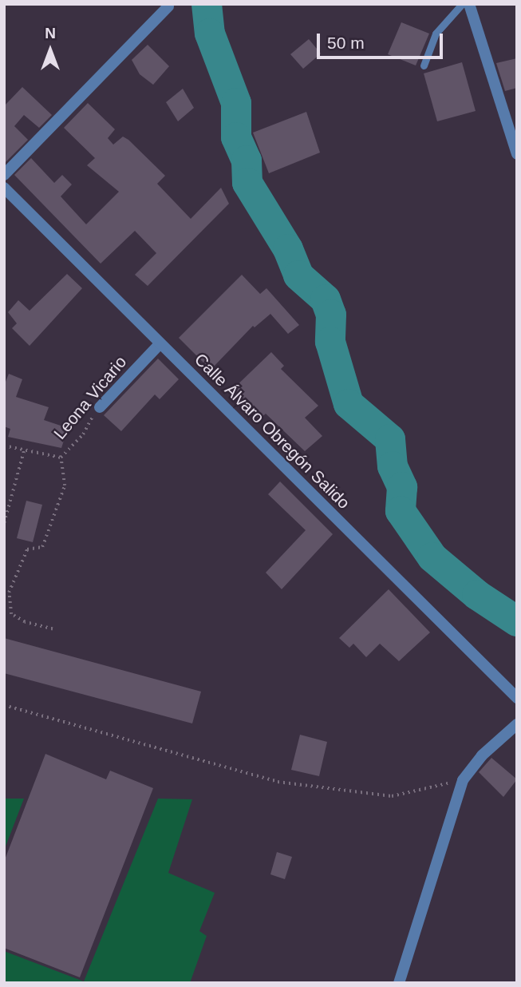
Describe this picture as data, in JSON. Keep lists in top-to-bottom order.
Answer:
{
  "streets": {
    "street": ["Leona Vicario", "Calle Álvaro Obregón Salido"]
  },
  "crossings": [
    ["Leona Vicario", "Calle Álvaro Obregón Salido"]
  ],
  "scale_bar": "50 m",
  "north": "top"
}
